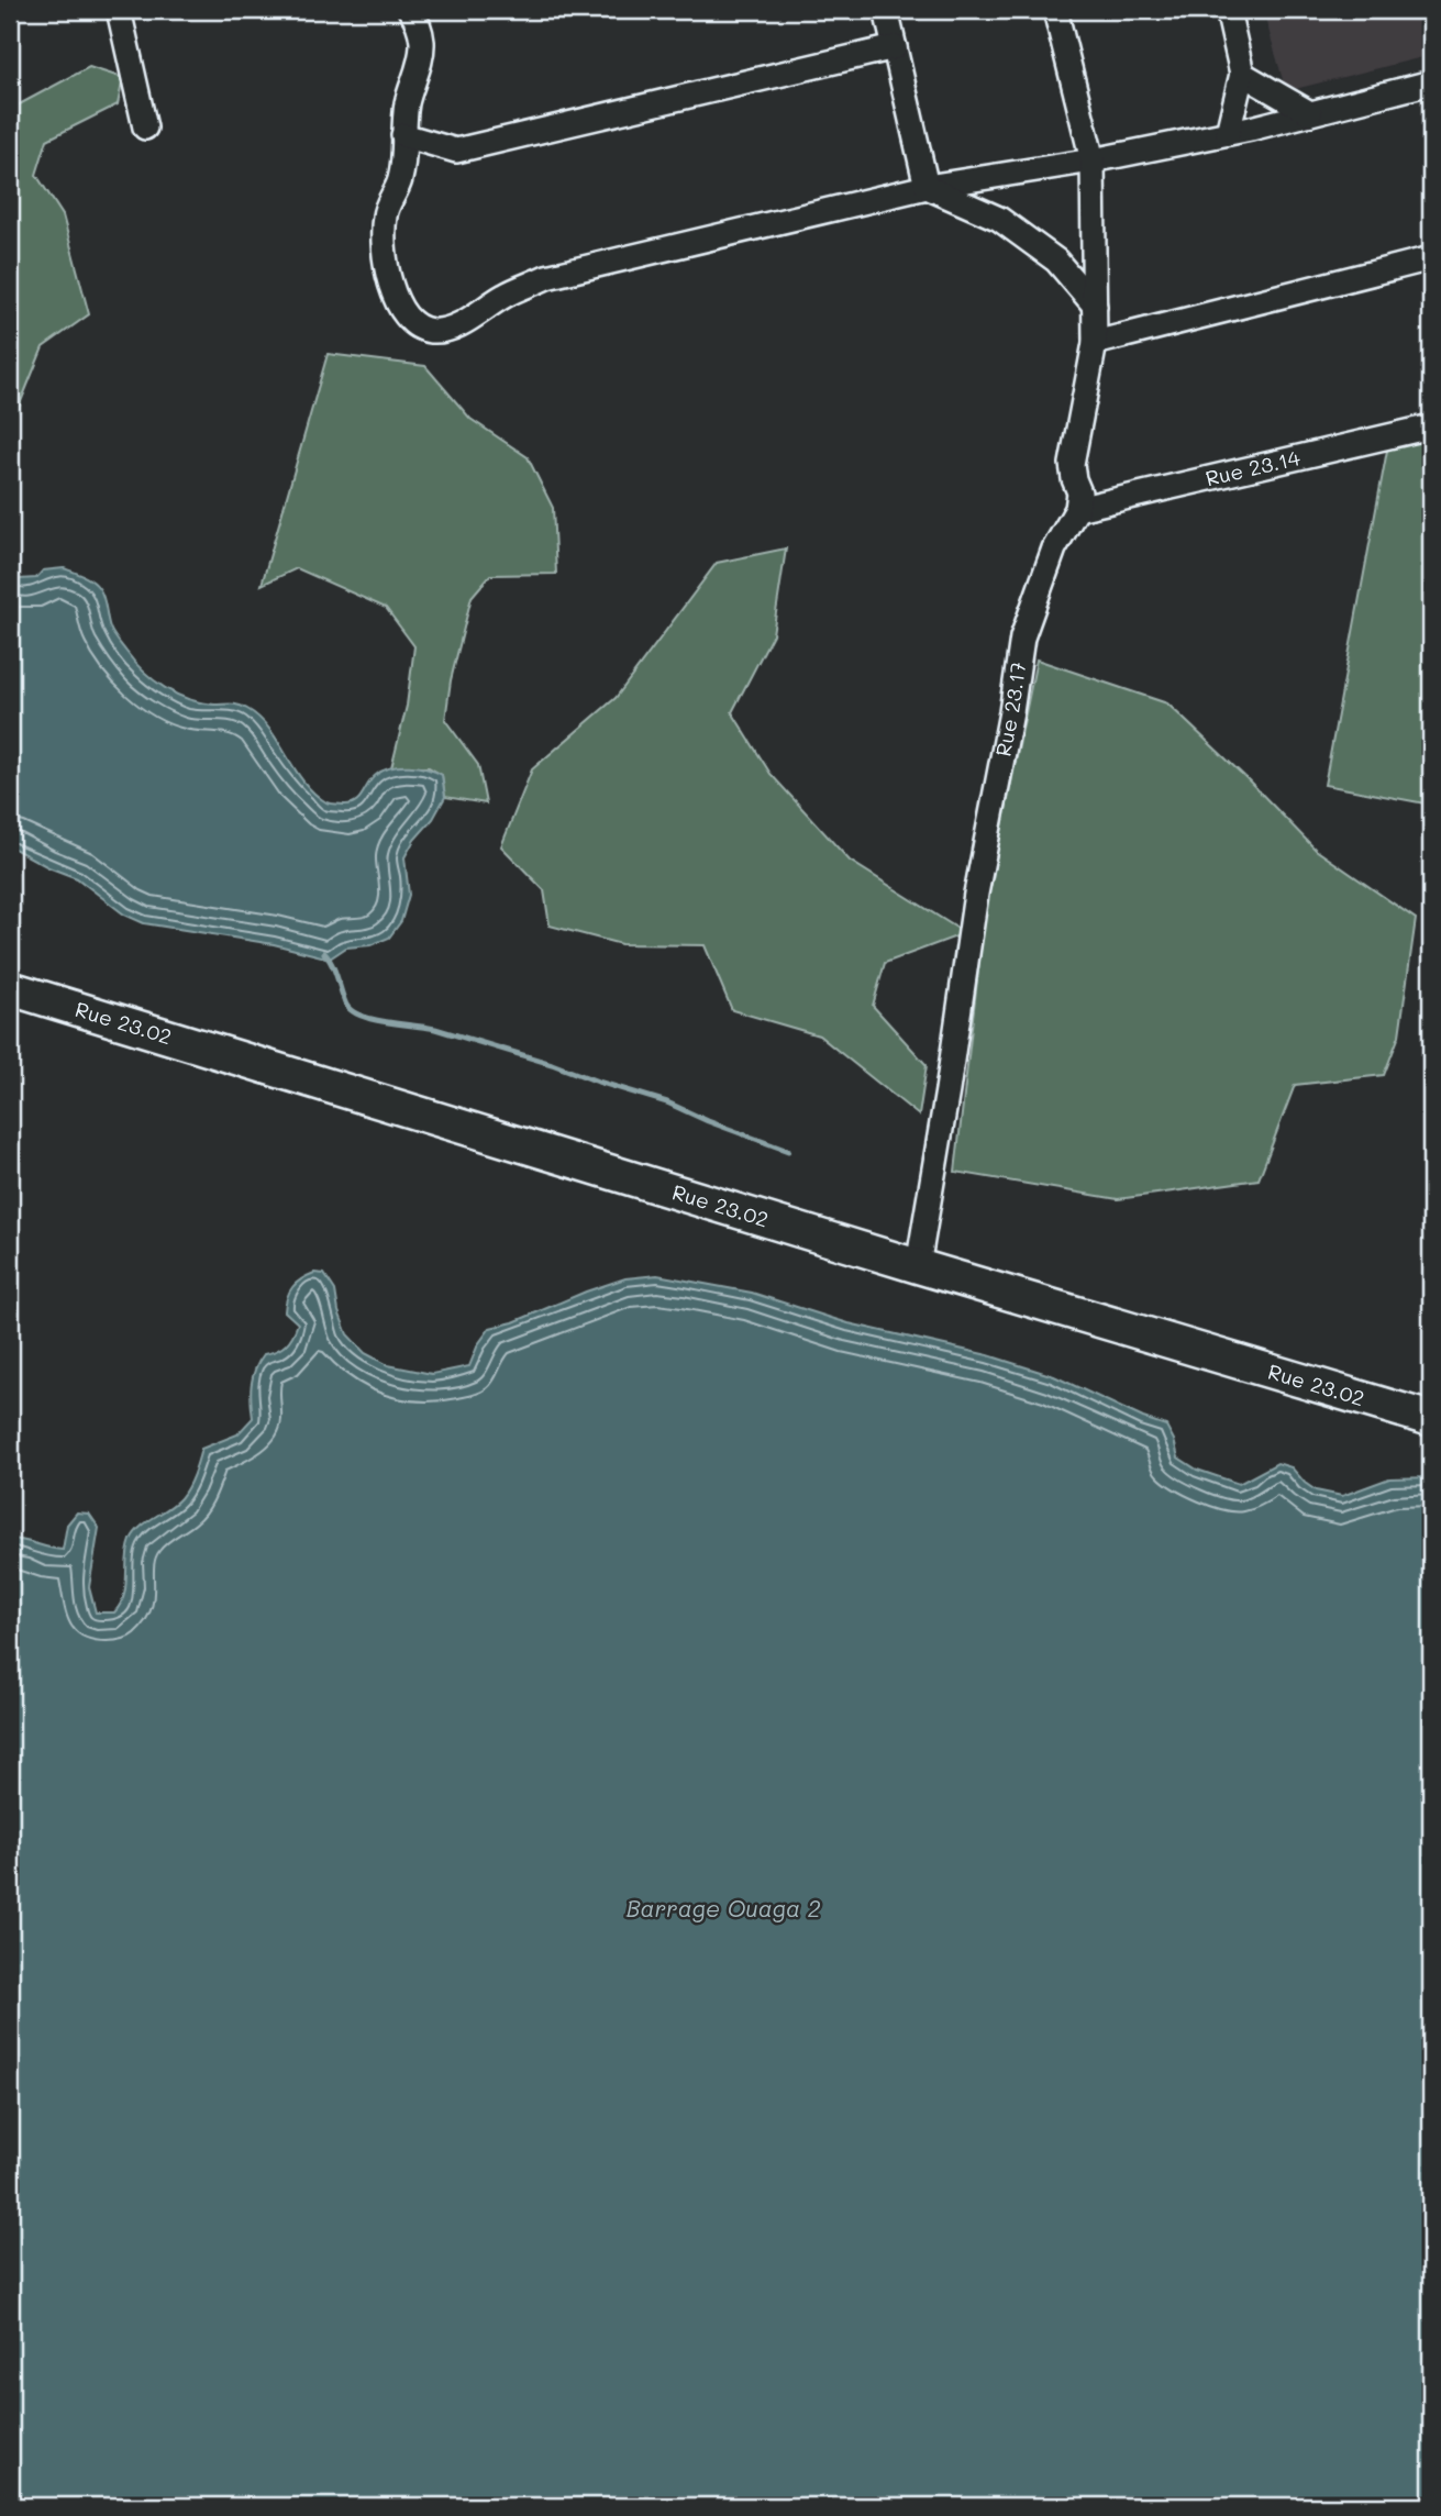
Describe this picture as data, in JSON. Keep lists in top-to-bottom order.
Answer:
{
  "streets": {
    "street": ["Rue 23.14", "Rue 23.17", "Rue 23.02"]
  },
  "crossings": [
    ["Rue 23.14", "Rue 23.17"],
    ["Rue 23.17", "Rue 23.02"]
  ],
  "water": ["Barrage Ouaga 2"]
}
